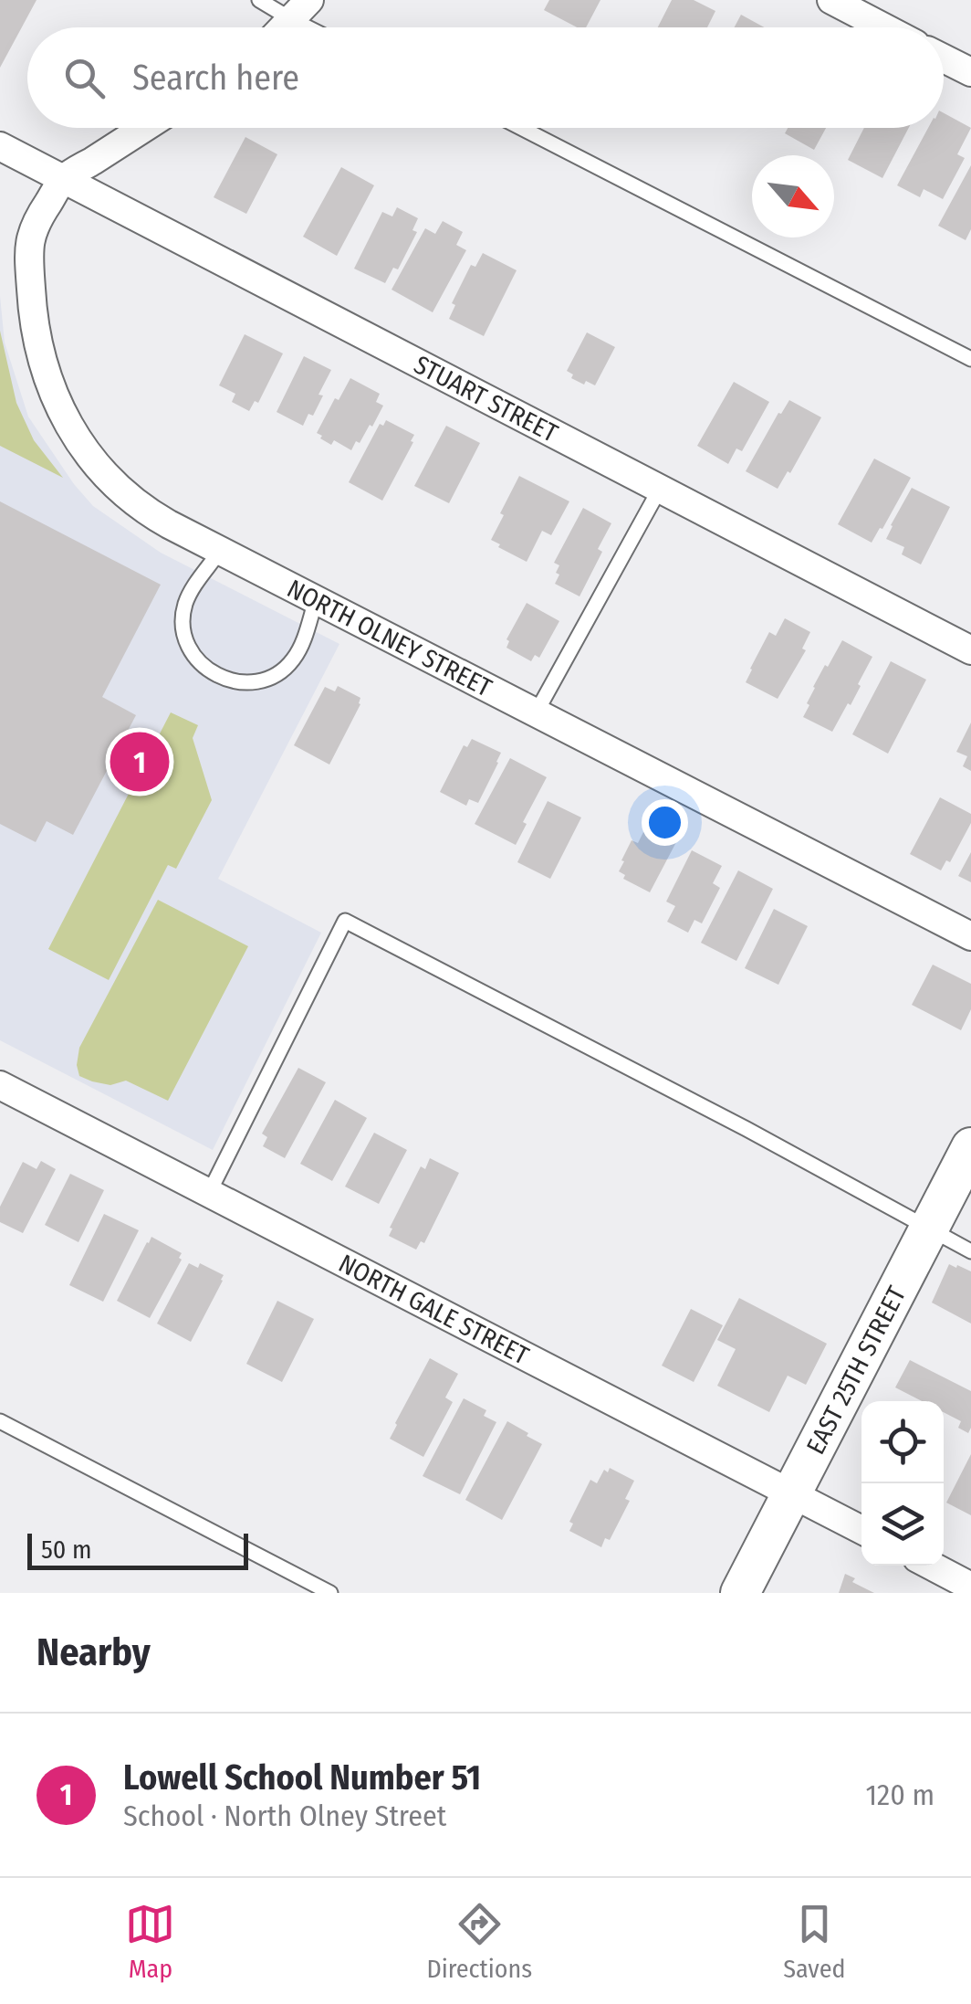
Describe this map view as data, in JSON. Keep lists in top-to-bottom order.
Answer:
{
  "streets": {
    "street": [
      "STUART STREET",
      "NORTH OLNEY STREET",
      "NORTH GALE STREET",
      "EAST 25TH STREET"
    ]
  },
  "crossings": [
    ["STUART STREET", "NORTH OLNEY STREET"],
    ["NORTH GALE STREET", "EAST 25TH STREET"]
  ],
  "scale_bar": "50 m",
  "north": "bottom right",
  "page": {
    "search": "Search here",
    "pins": "1",
    "scale": "50 m",
    "heading": "Nearby",
    "list": [
      {
        "mark": "1",
        "name": "Lowell School Number 51",
        "note": "School · North Olney Street",
        "value": "120 m"
      }
    ],
    "nav": ["Map", "Directions", "Saved"]
  }
}
